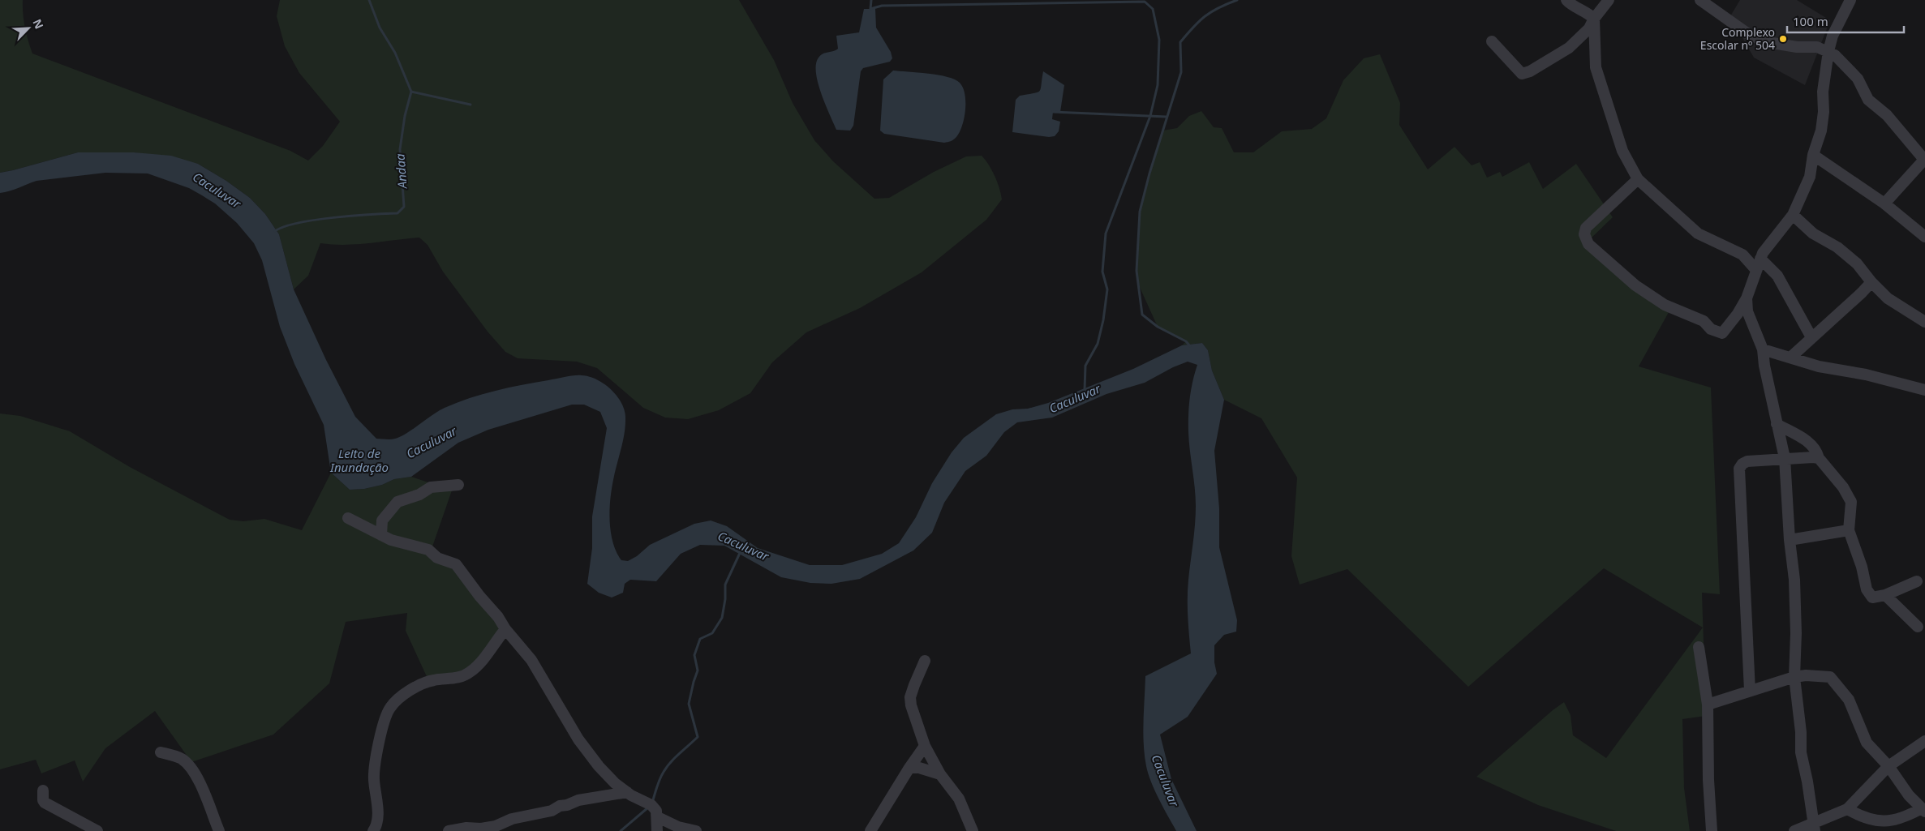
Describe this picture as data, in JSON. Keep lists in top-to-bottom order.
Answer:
{
  "water": ["Andaa", "Caculuvar", "Leito de Inundação"],
  "places": ["Complexo Escolar nº 504"],
  "scale_bar": "100 m",
  "north": "top right"
}
